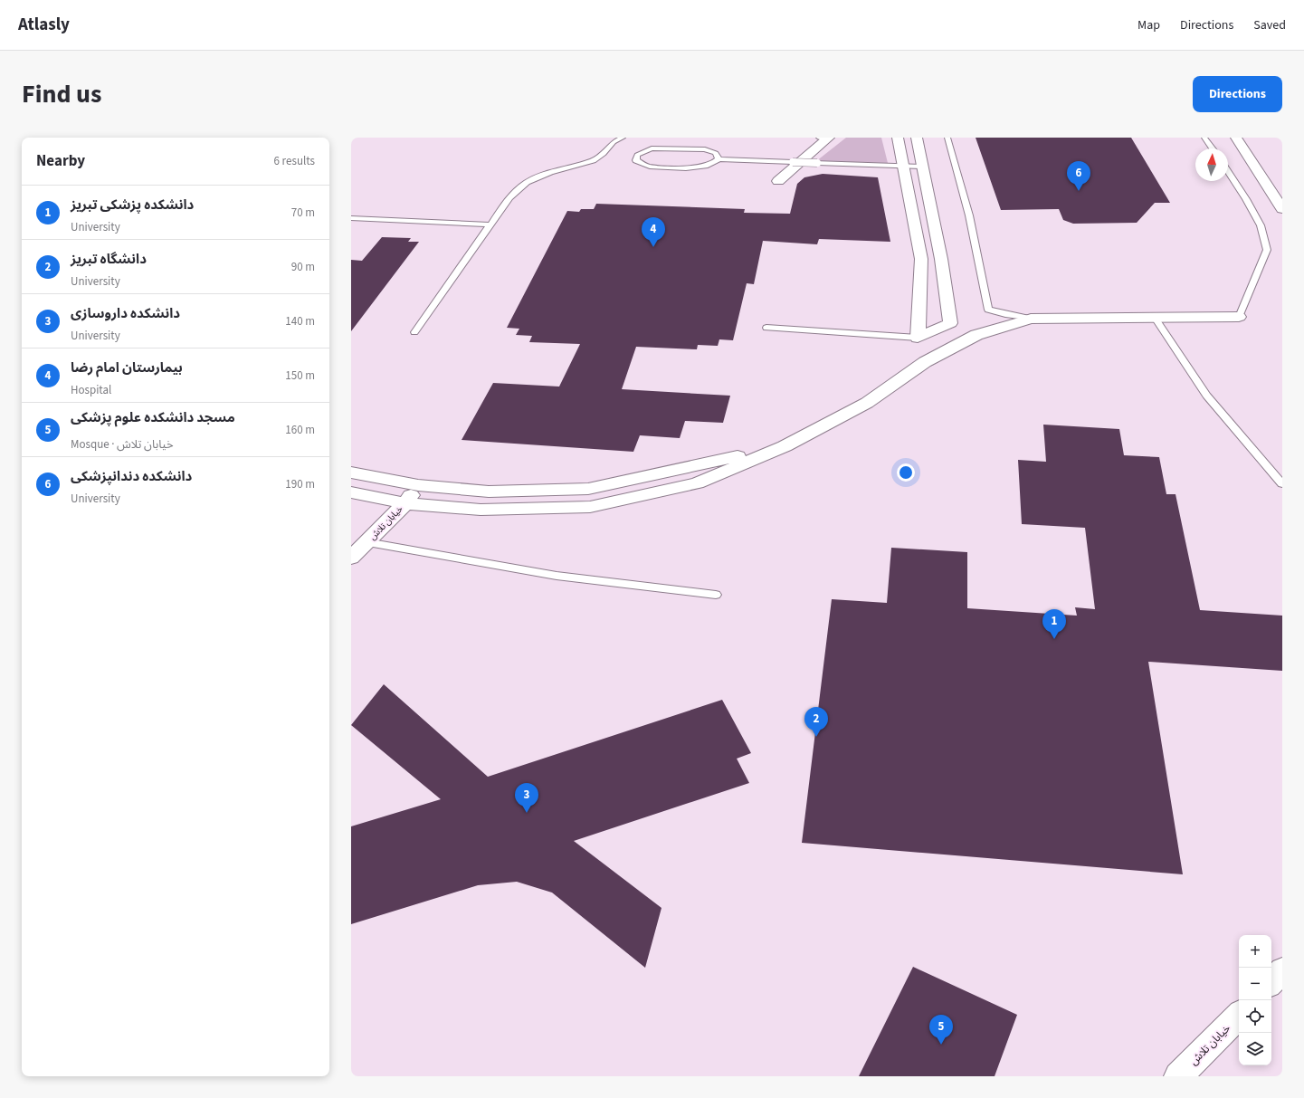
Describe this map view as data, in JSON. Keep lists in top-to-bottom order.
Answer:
{
  "streets": {
    "street": ["خیابان تلاش"]
  },
  "north": "top",
  "page": {
    "header": "Atlasly",
    "nav": ["Map", "Directions", "Saved"],
    "title": "Find us",
    "buttons": "Directions",
    "heading": ["Nearby", "6 results"],
    "pins": [
      "6",
      "4",
      "1",
      "2",
      "3",
      "5"
    ],
    "list": [
      {
        "mark": "1",
        "name": "دانشکده پزشکی تبریز",
        "note": "University",
        "value": "70 m"
      },
      {
        "mark": "2",
        "name": "دانشگاه تبریز",
        "note": "University",
        "value": "90 m"
      },
      {
        "mark": "3",
        "name": "دانشکده داروسازی",
        "note": "University",
        "value": "140 m"
      },
      {
        "mark": "4",
        "name": "بیمارستان امام رضا",
        "note": "Hospital",
        "value": "150 m"
      },
      {
        "mark": "5",
        "name": "مسجد دانشکده علوم پزشکی",
        "note": "Mosque · خیابان تلاش",
        "value": "160 m"
      },
      {
        "mark": "6",
        "name": "دانشکده دندانپزشکی",
        "note": "University",
        "value": "190 m"
      }
    ],
    "map_buttons": ["+", "−"]
  }
}
